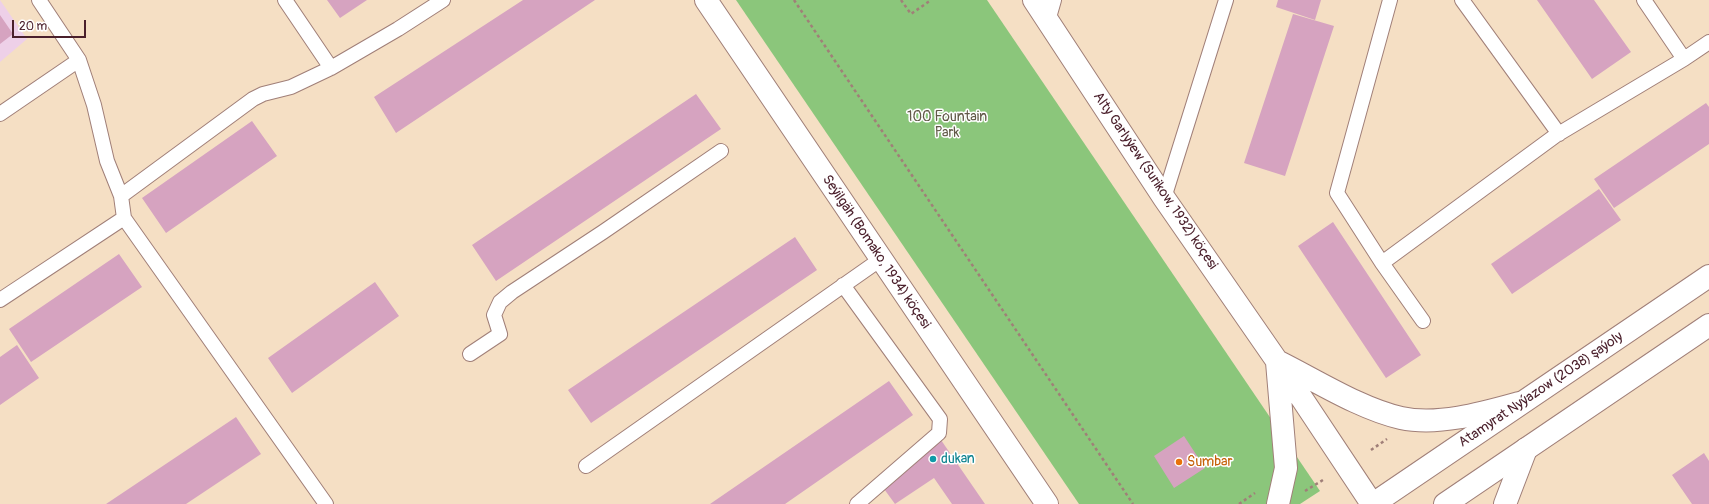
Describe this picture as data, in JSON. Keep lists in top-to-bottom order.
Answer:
{
  "streets": {
    "street": ["Alty Garlyýew (Surikow, 1932) köçesi", "Seýilgäh (Bomako, 1934) köçesi", "Atamyrat Nyýazow (2038) şaýoly"]
  },
  "crossings": [
    ["Alty Garlyýew (Surikow, 1932) köçesi", "Atamyrat Nyýazow (2038) şaýoly"]
  ],
  "parks": ["100 Fountain Park"],
  "places": ["dukan", "Sumbar"],
  "scale_bar": "20 m"
}
